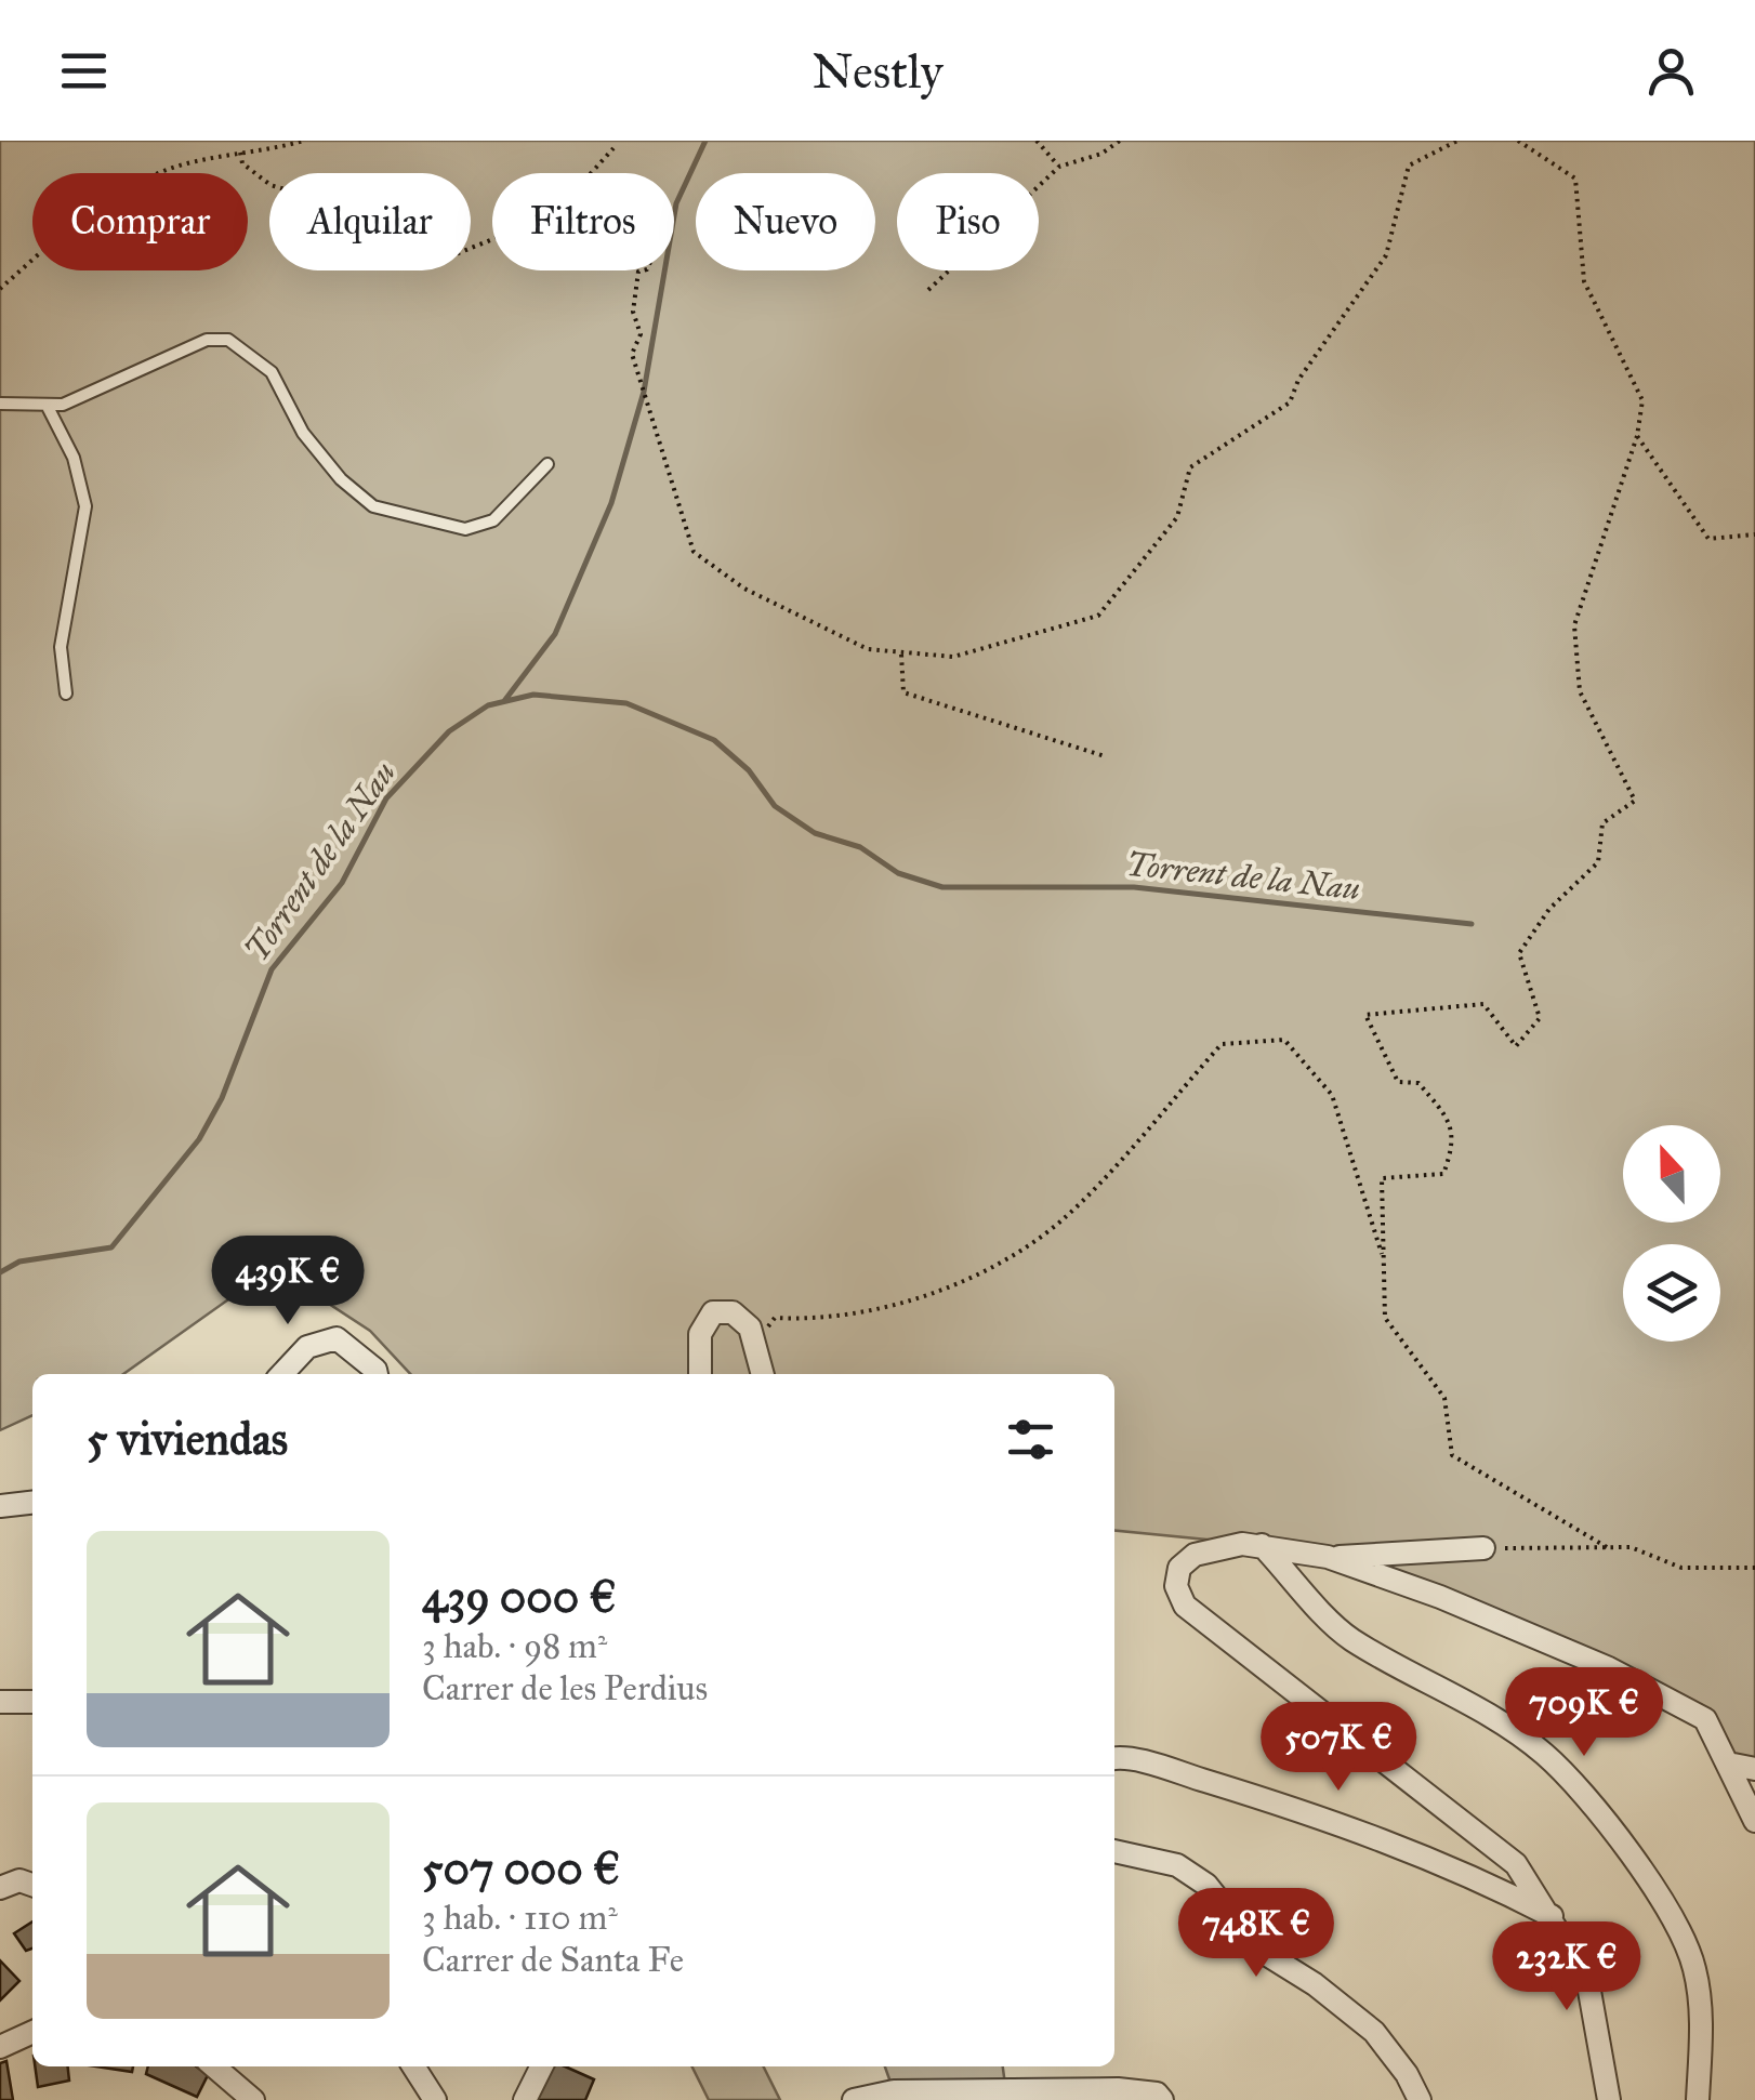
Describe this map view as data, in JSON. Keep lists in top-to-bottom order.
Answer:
{
  "water": ["Torrent de la Nau"],
  "north": "top",
  "page": {
    "header": "Nestly",
    "chip": [
      "Comprar",
      "Alquilar",
      "Filtros",
      "Nuevo",
      "Piso"
    ],
    "price": [
      "439K €",
      "709K €",
      "507K €",
      "748K €",
      "232K €"
    ],
    "heading": "5 viviendas",
    "list": [
      {
        "name": "439 000 €",
        "note": "3 hab. · 98 m² · Carrer de les Perdius"
      },
      {
        "name": "507 000 €",
        "note": "3 hab. · 110 m² · Carrer de Santa Fe"
      }
    ]
  }
}
